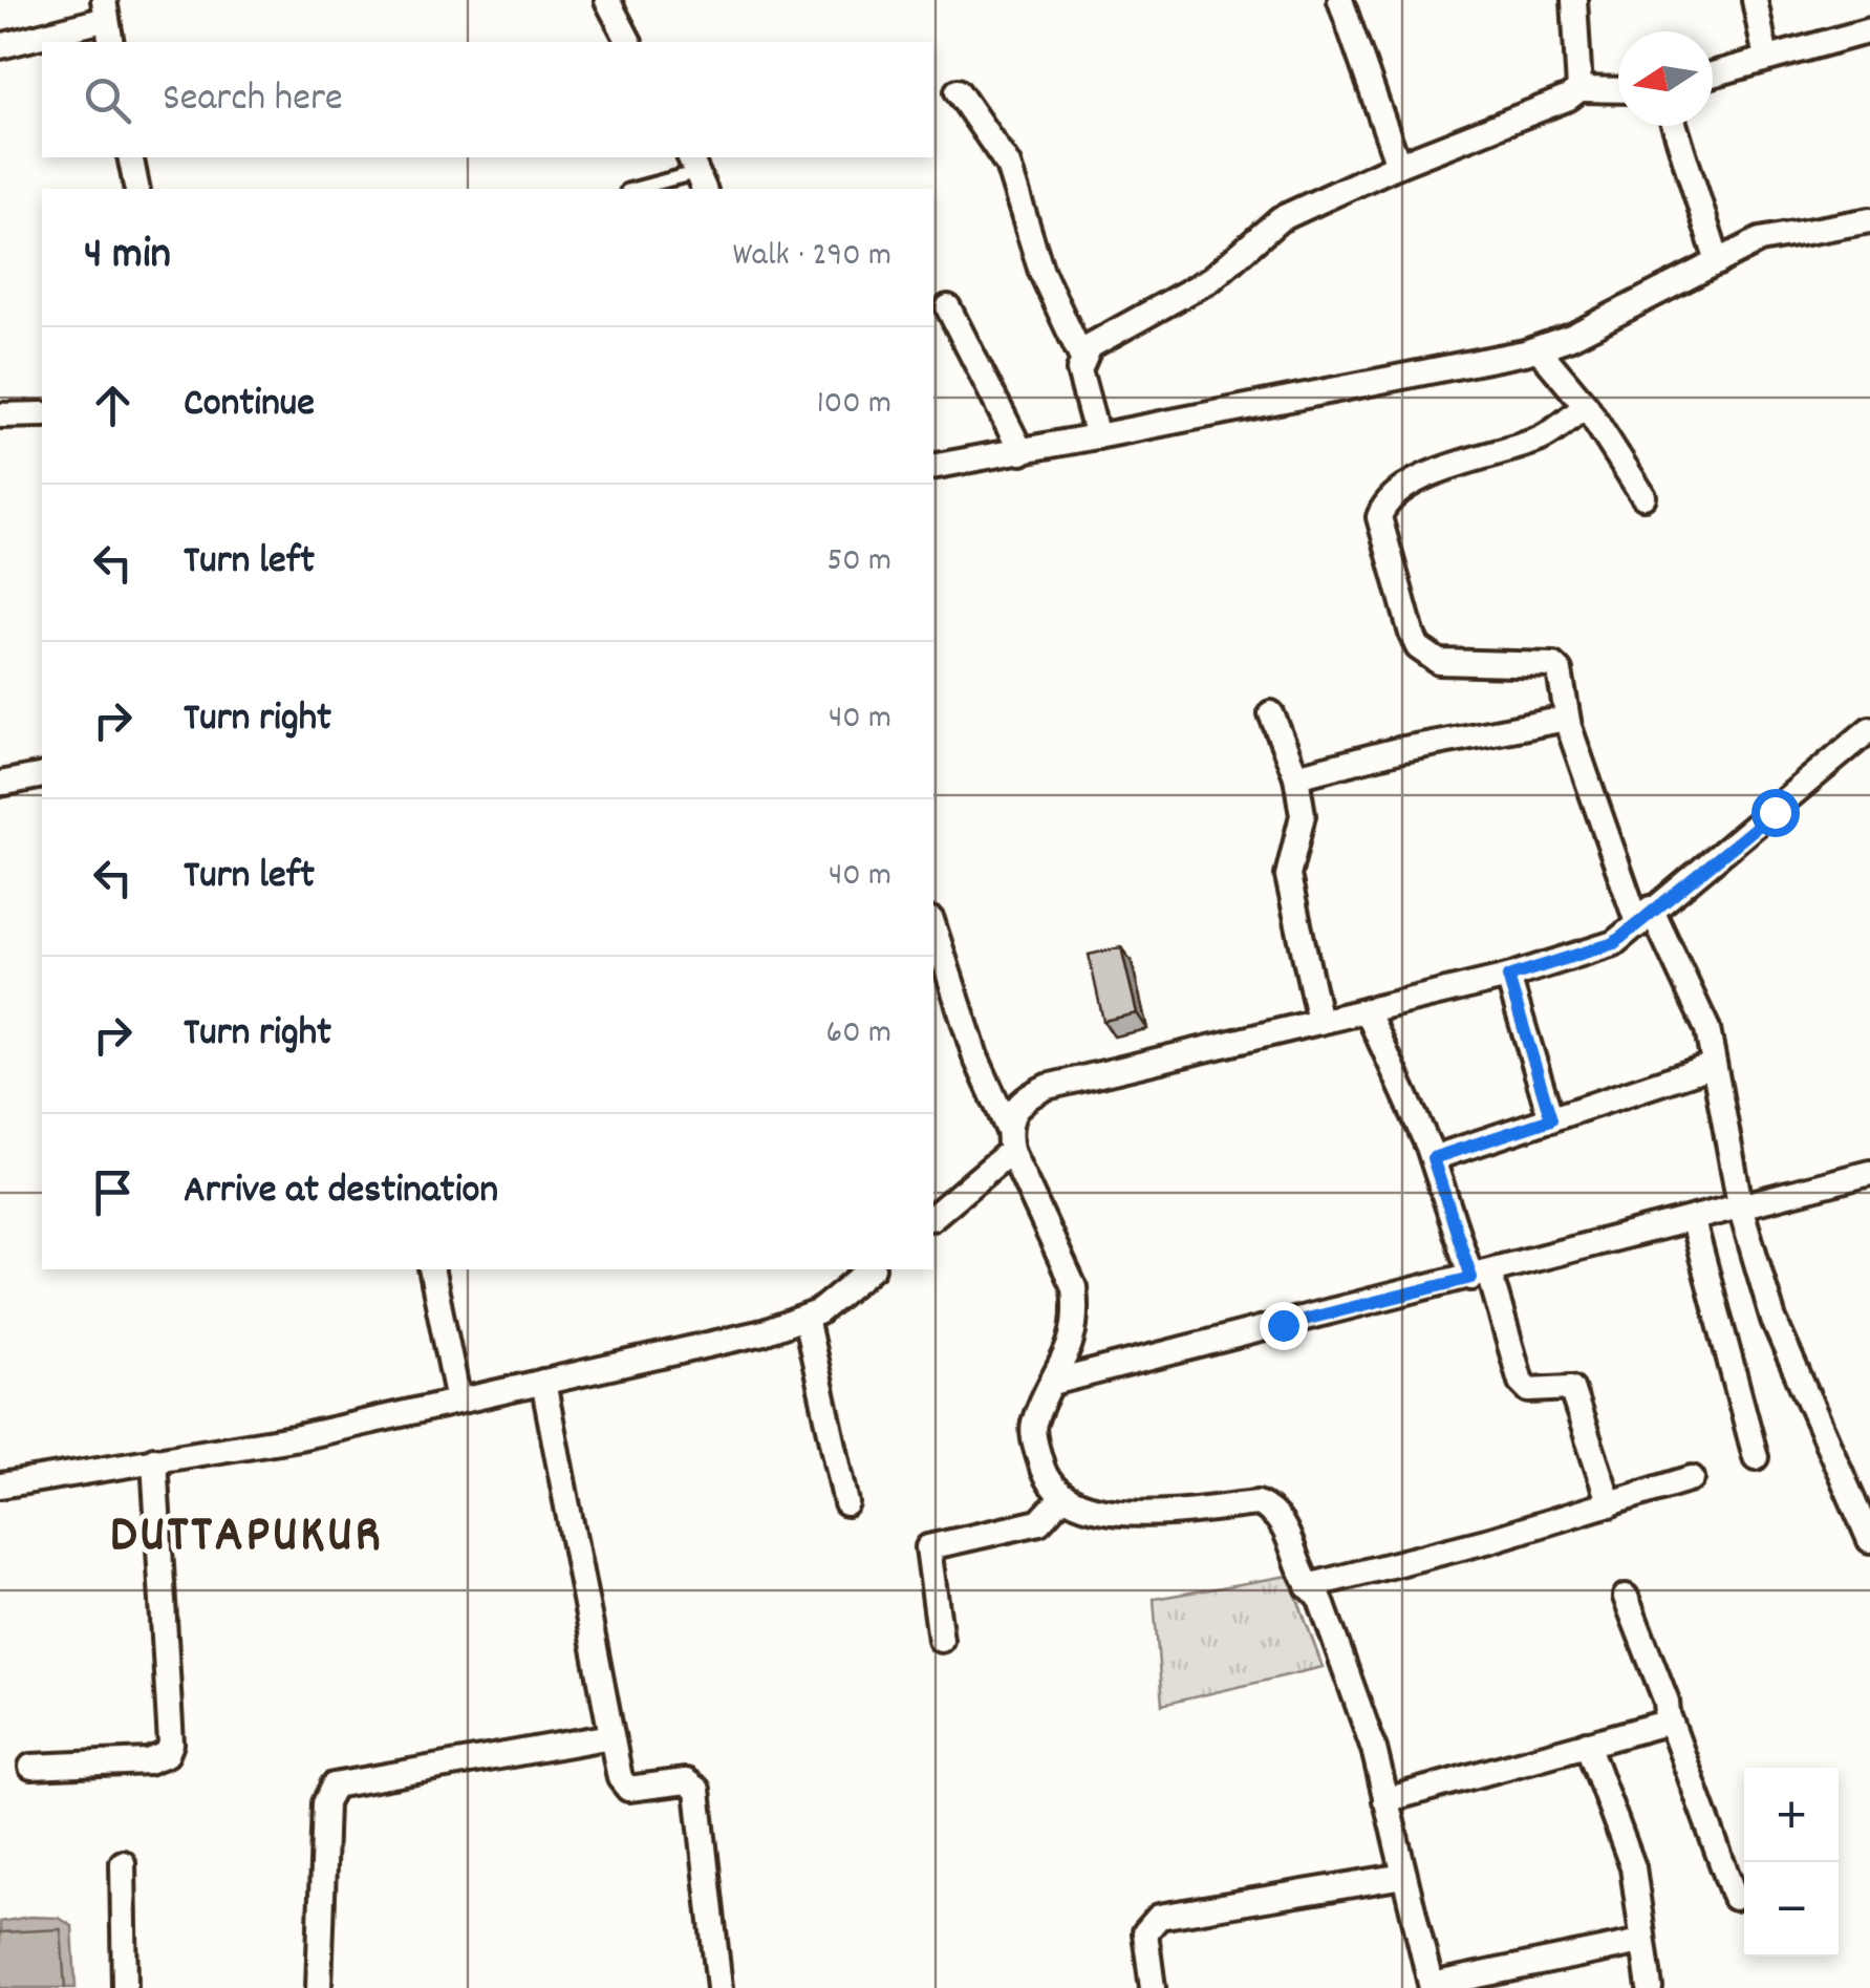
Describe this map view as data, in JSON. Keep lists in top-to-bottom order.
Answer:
{
  "districts": ["DUTTAPUKUR"],
  "north": "left",
  "page": {
    "search": "Search here",
    "heading": ["4 min", "Walk · 290 m"],
    "list": [
      ["Continue", "100 m"],
      ["Turn left", "50 m"],
      ["Turn right", "40 m"],
      ["Turn left", "40 m"],
      ["Turn right", "60 m"],
      "Arrive at destination"
    ],
    "map_buttons": ["+", "−"]
  }
}
